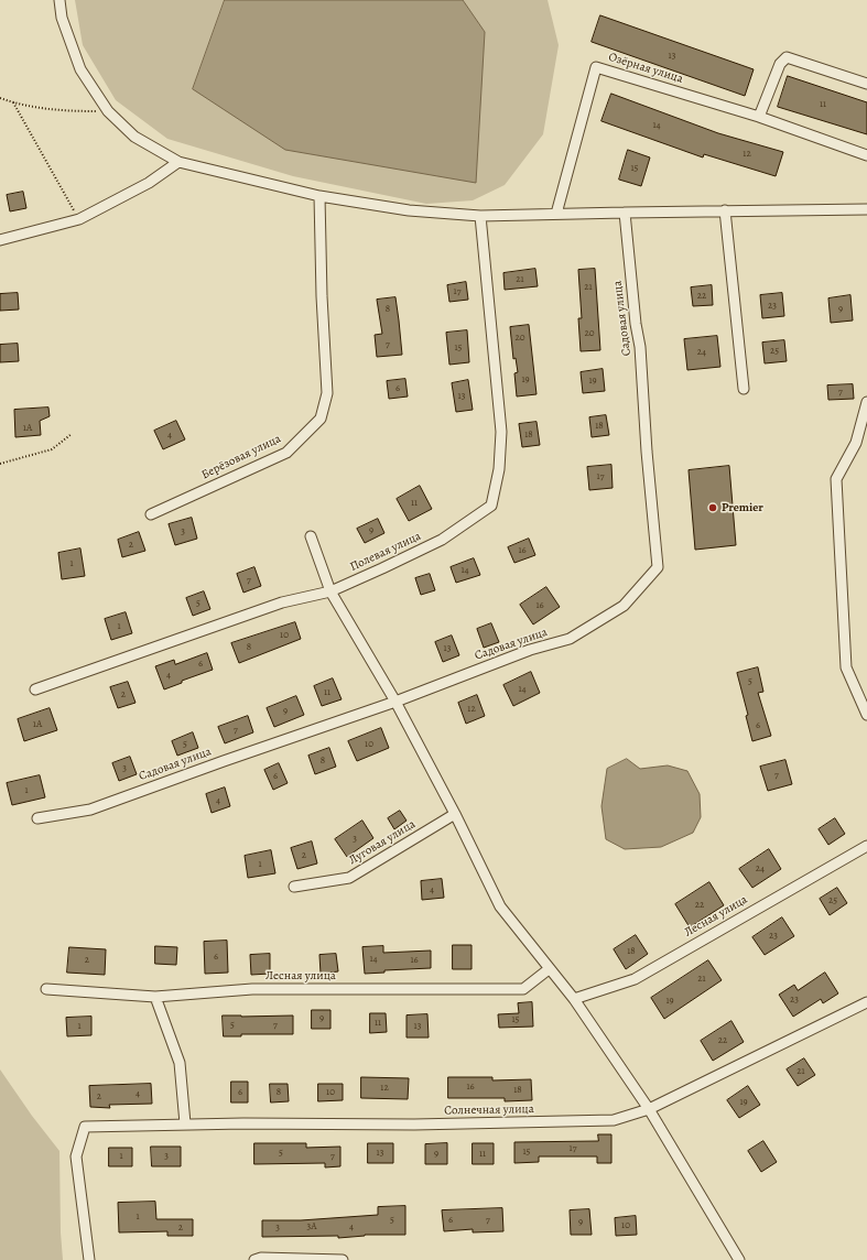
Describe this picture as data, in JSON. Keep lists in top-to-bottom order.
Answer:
{
  "streets": {
    "street": [
      "Озёрная улица",
      "Садовая улица",
      "Берёзовая улица",
      "Полевая улица",
      "Луговая улица",
      "Лесная улица",
      "Солнечная улица"
    ]
  },
  "places": ["Premier"],
  "house_numbers": [
    "13",
    "11",
    "14",
    "12",
    "15",
    "21",
    "21",
    "17",
    "22",
    "23",
    "8",
    "9",
    "20",
    "20",
    "7",
    "15",
    "25",
    "24",
    "19",
    "19",
    "6",
    "7",
    "13",
    "18",
    "1А",
    "4",
    "18",
    "17",
    "11",
    "9",
    "3",
    "2",
    "16",
    "1",
    "14",
    "7",
    "5",
    "16",
    "1",
    "10",
    "8",
    "13",
    "6",
    "4",
    "5",
    "14",
    "11",
    "2",
    "12",
    "9",
    "1А",
    "6",
    "7",
    "5",
    "10",
    "8",
    "3",
    "7",
    "6",
    "1",
    "4",
    "3",
    "2",
    "1",
    "24",
    "4",
    "25",
    "22",
    "23",
    "18",
    "6",
    "14",
    "2",
    "16",
    "21",
    "23",
    "19",
    "9",
    "15",
    "11",
    "5",
    "7",
    "1",
    "13",
    "22",
    "21",
    "16",
    "12",
    "18",
    "6",
    "8",
    "10",
    "4",
    "2",
    "19",
    "17",
    "15",
    "5",
    "13",
    "9",
    "11",
    "1",
    "3",
    "7",
    "1",
    "5",
    "6",
    "7",
    "9",
    "10",
    "3А",
    "4",
    "2",
    "3"
  ]
}
